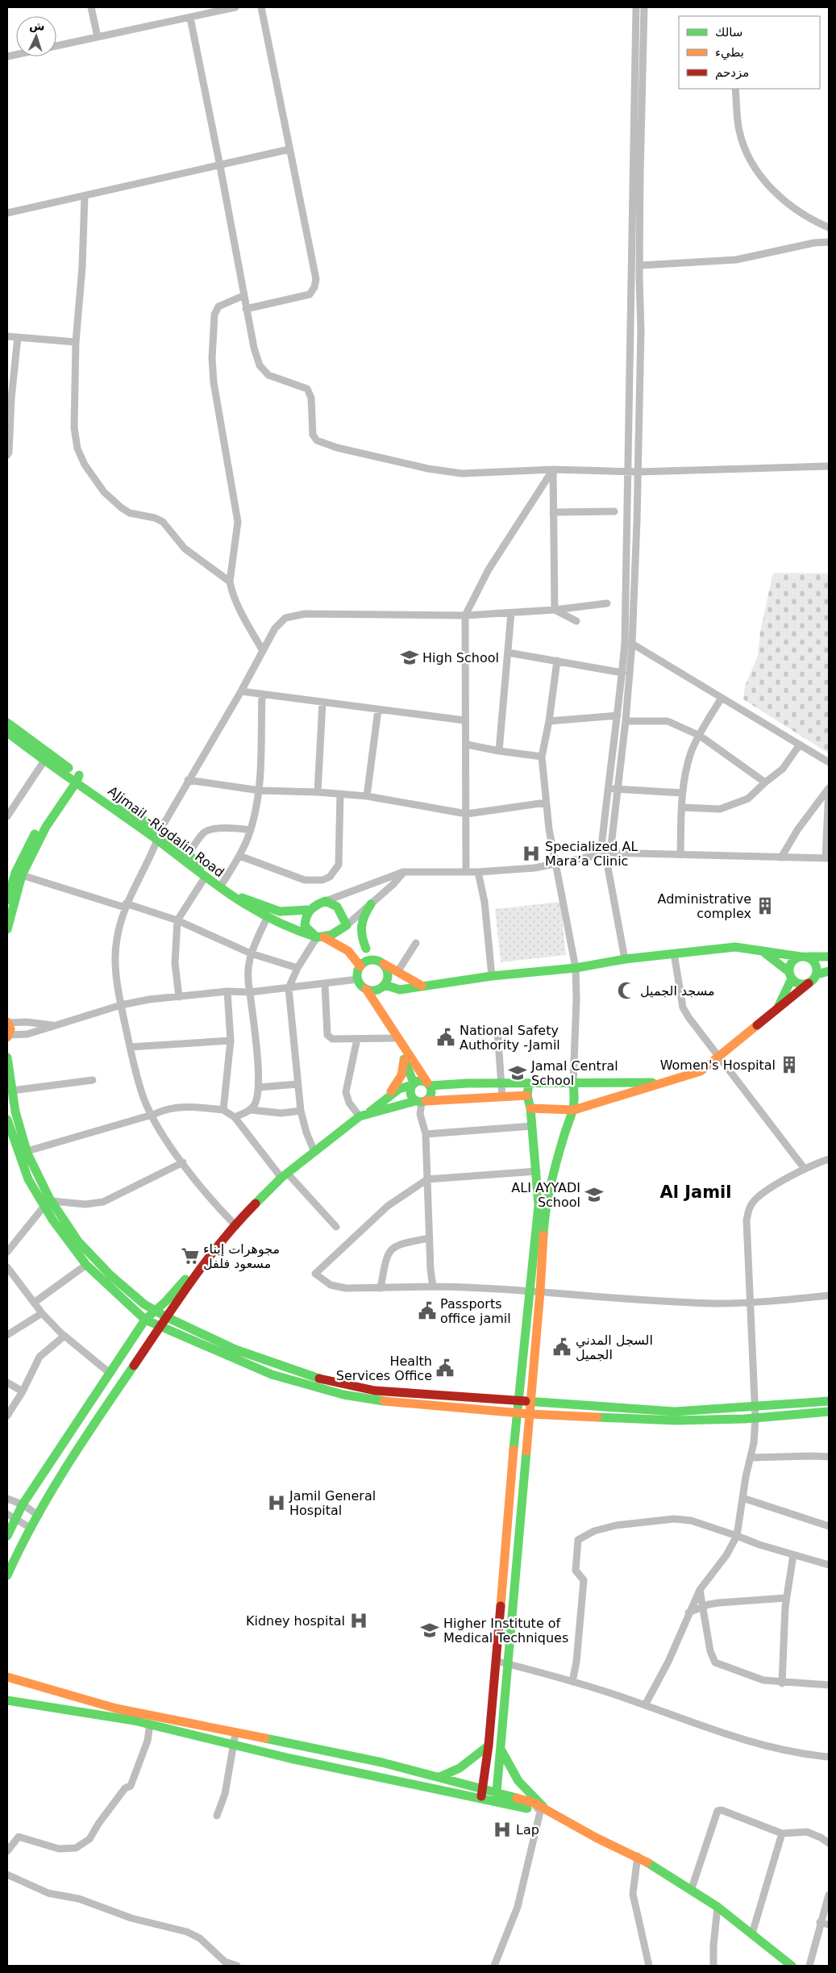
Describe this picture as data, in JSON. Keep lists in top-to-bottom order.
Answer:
{
  "streets": {
    "street": ["AJjmail -Rigdalin Road"]
  },
  "districts": ["Al Jamil"],
  "places": {
    "school or university": [
      "High School",
      "Jamal Central School",
      "ALI AYYADI School",
      "Higher Institute of Medical Techniques"
    ],
    "hospital": [
      "Specialized AL Mara’a Clinic",
      "Jamil General Hospital",
      "Kidney hospital",
      "Lap"
    ],
    "building": ["Administrative complex", "Women's Hospital"],
    "mosque": ["مسجد الجميل"],
    "public building": [
      "National Safety Authority -Jamil",
      "Passports office jamil",
      "السجل المدني الجميل",
      "Health Services Office"
    ],
    "supermarket": ["مجوهرات إبناء مسعود فلفل"]
  },
  "legend": ["سالك", "بطيء", "مزدحم"],
  "north": "top"
}
